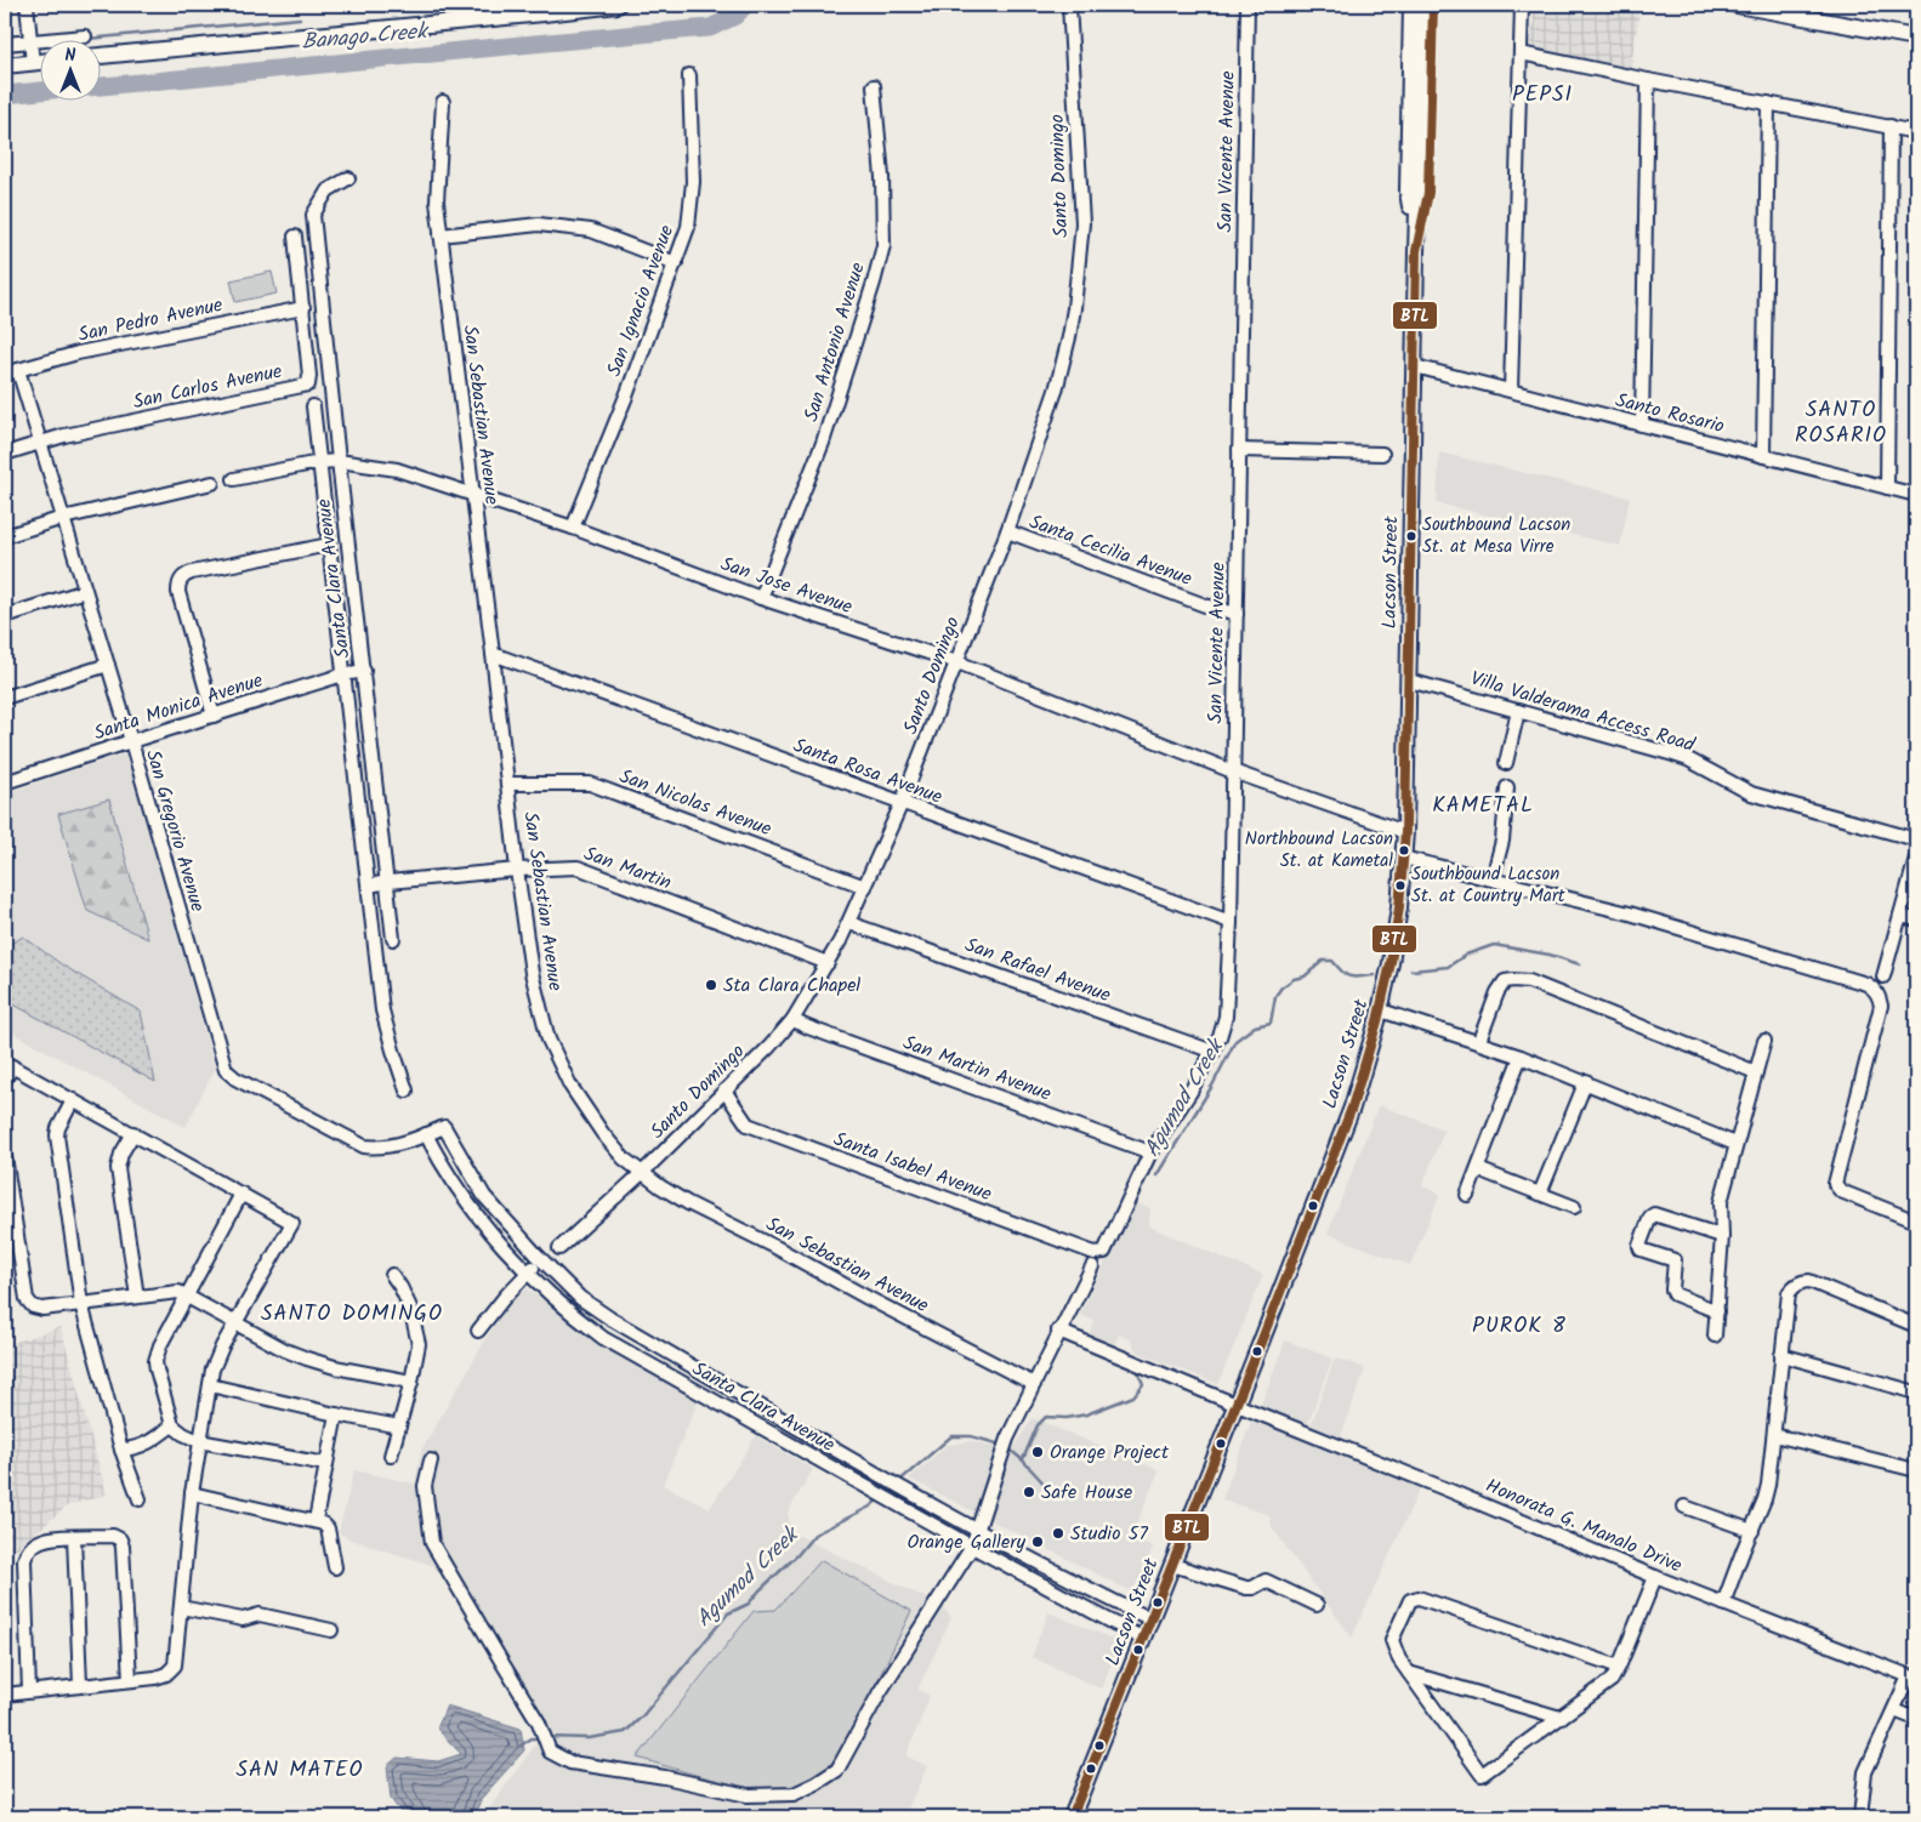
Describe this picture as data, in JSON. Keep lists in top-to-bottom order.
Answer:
{
  "streets": {
    "main road": ["Lacson Street"],
    "street": [
      "San Vicente Avenue",
      "Santo Domingo",
      "San Ignacio Avenue",
      "San Pedro Avenue",
      "San Antonio Avenue",
      "San Carlos Avenue",
      "Santo Rosario",
      "San Sebastian Avenue",
      "Santa Cecilia Avenue",
      "Santa Clara Avenue",
      "San Jose Avenue",
      "Santa Monica Avenue",
      "Villa Valderama Access Road",
      "Santa Rosa Avenue",
      "San Nicolas Avenue",
      "San Gregorio Avenue",
      "San Martin",
      "San Rafael Avenue",
      "San Martin Avenue",
      "Santa Isabel Avenue",
      "Honorata G. Manalo Drive"
    ]
  },
  "crossings": [
    ["San Vicente Avenue", "Santa Cecilia Avenue"],
    ["San Vicente Avenue", "San Jose Avenue"],
    ["San Vicente Avenue", "Santa Rosa Avenue"],
    ["San Vicente Avenue", "San Rafael Avenue"],
    ["San Vicente Avenue", "San Martin Avenue"],
    ["San Vicente Avenue", "Santa Isabel Avenue"],
    ["Santo Domingo", "San Sebastian Avenue"],
    ["Santo Domingo", "Santa Cecilia Avenue"],
    ["Santo Domingo", "San Jose Avenue"],
    ["Santo Domingo", "Santa Rosa Avenue"],
    ["Santo Domingo", "San Nicolas Avenue"],
    ["Santo Domingo", "San Martin"],
    ["Santo Domingo", "San Rafael Avenue"],
    ["Santo Domingo", "San Martin Avenue"],
    ["Santo Domingo", "Santa Isabel Avenue"],
    ["San Ignacio Avenue", "San Jose Avenue"],
    ["San Pedro Avenue", "San Carlos Avenue"],
    ["San Pedro Avenue", "San Gregorio Avenue"],
    ["San Antonio Avenue", "San Jose Avenue"],
    ["San Carlos Avenue", "San Gregorio Avenue"],
    ["Santo Rosario", "Lacson Street"],
    ["San Sebastian Avenue", "San Jose Avenue"],
    ["San Sebastian Avenue", "Santa Rosa Avenue"],
    ["San Sebastian Avenue", "San Nicolas Avenue"],
    ["San Sebastian Avenue", "San Martin"],
    ["Lacson Street", "Santa Clara Avenue"],
    ["Lacson Street", "San Jose Avenue"],
    ["Lacson Street", "Villa Valderama Access Road"],
    ["Lacson Street", "Honorata G. Manalo Drive"],
    ["Santa Clara Avenue", "San Jose Avenue"],
    ["Santa Clara Avenue", "Santa Monica Avenue"],
    ["Santa Clara Avenue", "San Gregorio Avenue"],
    ["Santa Clara Avenue", "San Martin"],
    ["Santa Monica Avenue", "San Gregorio Avenue"]
  ],
  "districts": [
    "PEPSI",
    "SANTO ROSARIO",
    "KAMETAL",
    "SANTO DOMINGO",
    "PUROK 8",
    "SAN MATEO"
  ],
  "water": ["Banago Creek", "Agumod Creek"],
  "places": [
    "Southbound Lacson St. at Mesa Virre",
    "Northbound Lacson St. at Kametal",
    "Southbound Lacson St. at Country Mart",
    "Sta Clara Chapel",
    "Orange Project",
    "Safe House",
    "Studio 57",
    "Orange Gallery"
  ],
  "lines": ["transit line BTL"],
  "north": "top"
}
